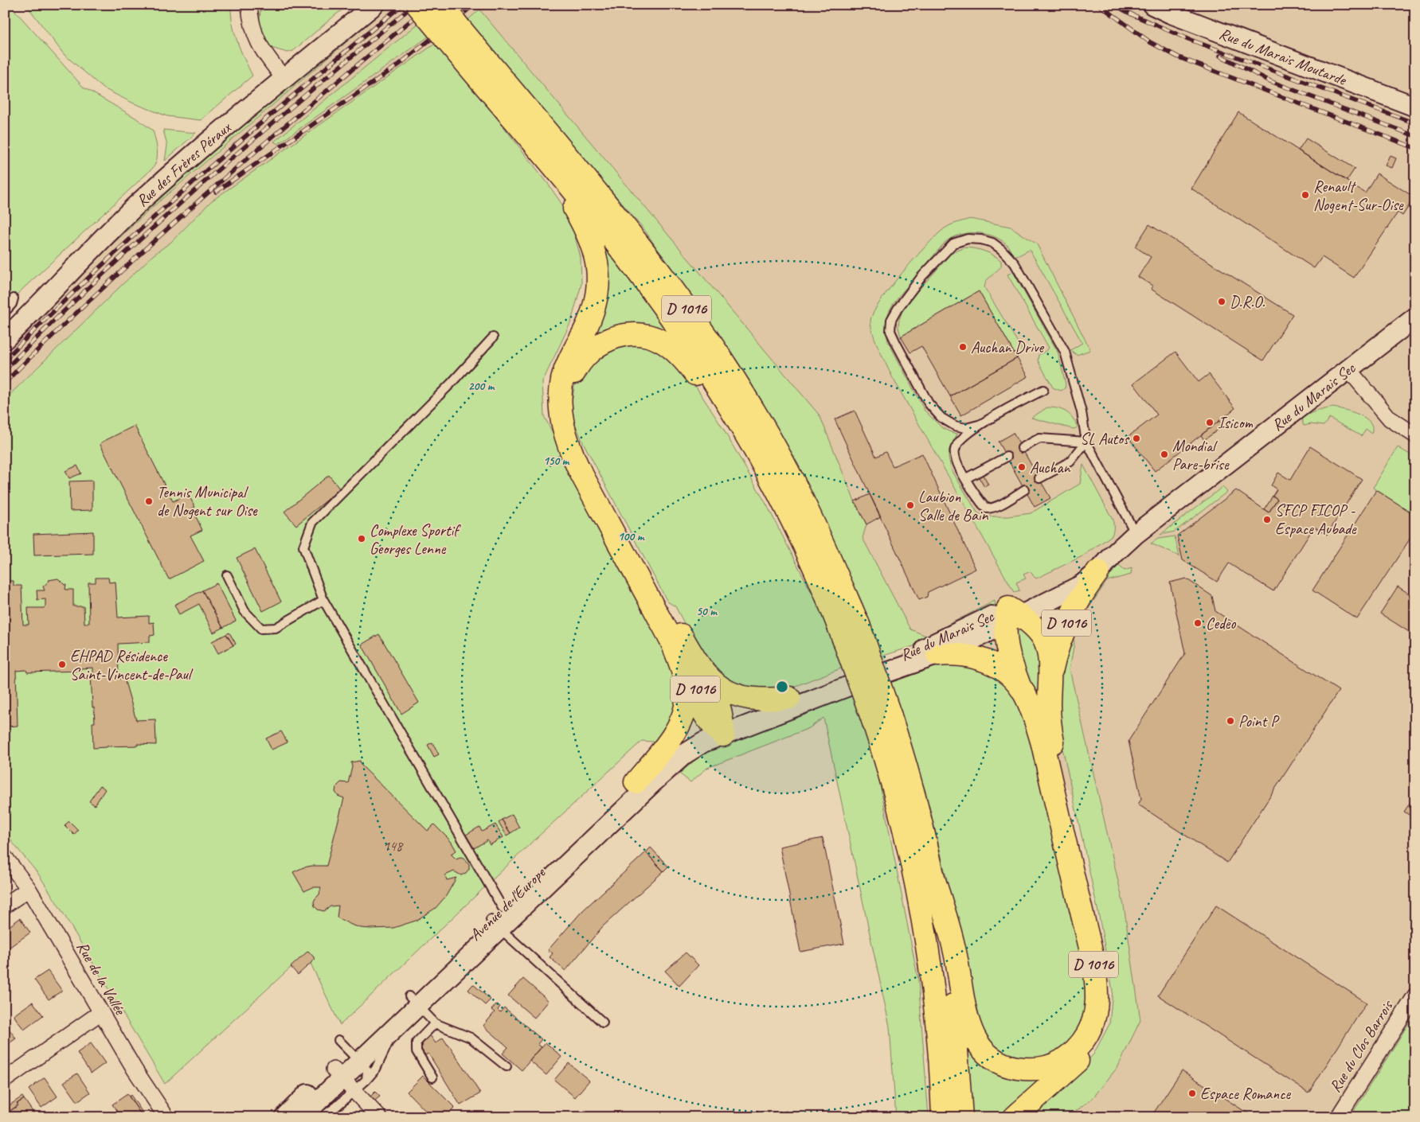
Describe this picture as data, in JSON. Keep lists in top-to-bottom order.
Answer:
{
  "streets": {
    "highway": ["D 1016"],
    "street": [
      "Rue du Marais Moutarde",
      "Rue des Frères Péraux",
      "Rue du Marais Sec",
      "Avenue de l'Europe",
      "Rue de la Vallée",
      "Rue du Clos Barrois"
    ]
  },
  "crossings": [
    ["D 1016", "Rue du Marais Sec"],
    ["D 1016", "Avenue de l'Europe"],
    ["Rue du Marais Sec", "Avenue de l'Europe"]
  ],
  "places": [
    "Renault Nogent-Sur-Oise",
    "D.R.O.",
    "Auchan Drive",
    "Isicom",
    "SL Autos",
    "Mondial Pare-brise",
    "Auchan",
    "Tennis Municipal de Nogent sur Oise",
    "Laubion Salle de Bain",
    "SFCP FICOP - Espace Aubade",
    "Complexe Sportif Georges Lenne",
    "Cedeo",
    "EHPAD Résidence Saint-Vincent-de-Paul",
    "Point P",
    "Espace Romance"
  ],
  "house_numbers": ["148"],
  "rings": [
    "200 m",
    "150 m",
    "100 m",
    "50 m"
  ]
}
